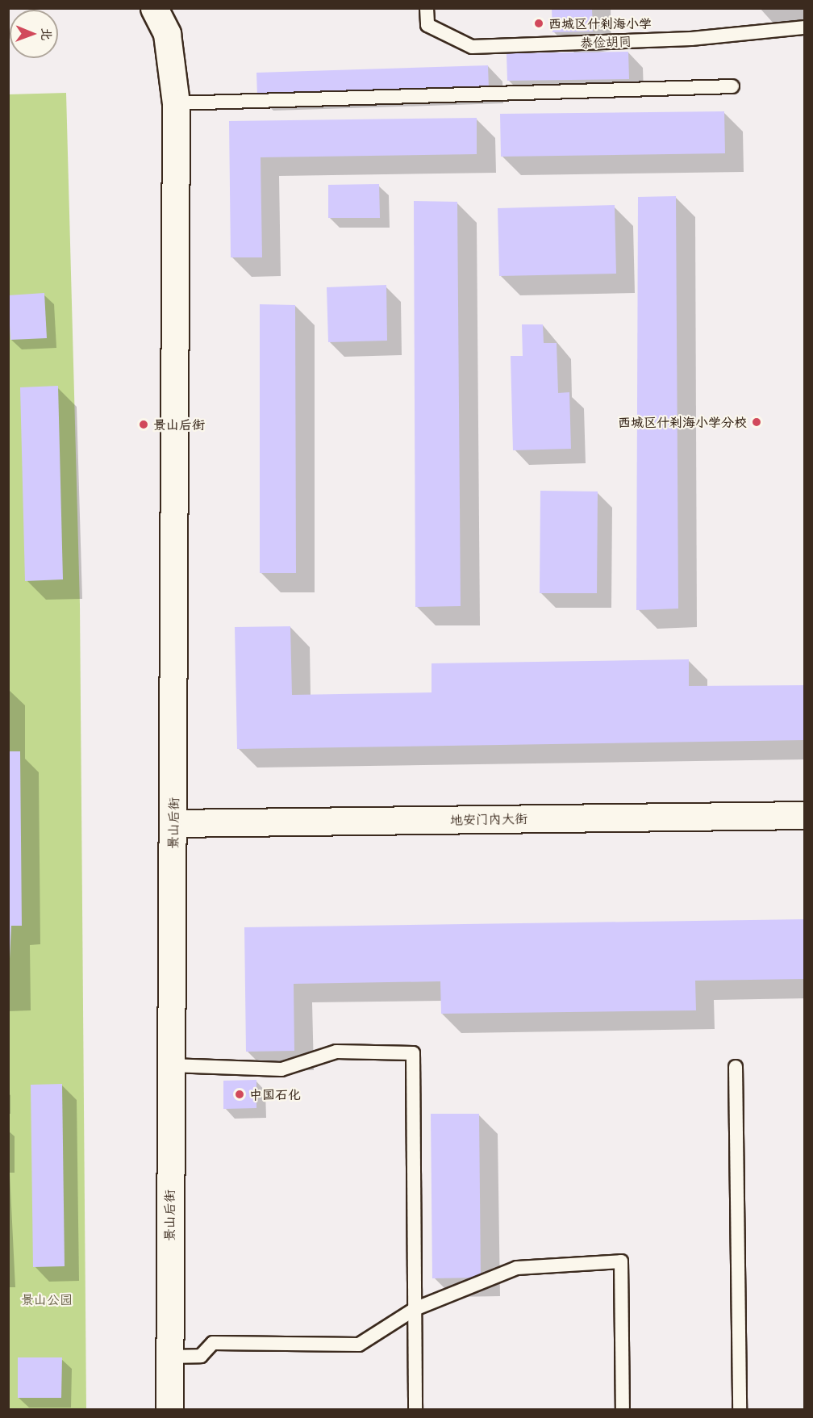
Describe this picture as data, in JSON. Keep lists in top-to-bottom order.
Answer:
{
  "streets": {
    "street": ["地安门内大街", "景山后街"],
    "lane": ["恭俭胡同"]
  },
  "crossings": [
    ["地安门内大街", "景山后街"]
  ],
  "parks": ["景山公园"],
  "places": [
    "西城区什刹海小学",
    "西城区什刹海小学分校",
    "景山后街",
    "中国石化"
  ],
  "north": "right"
}
